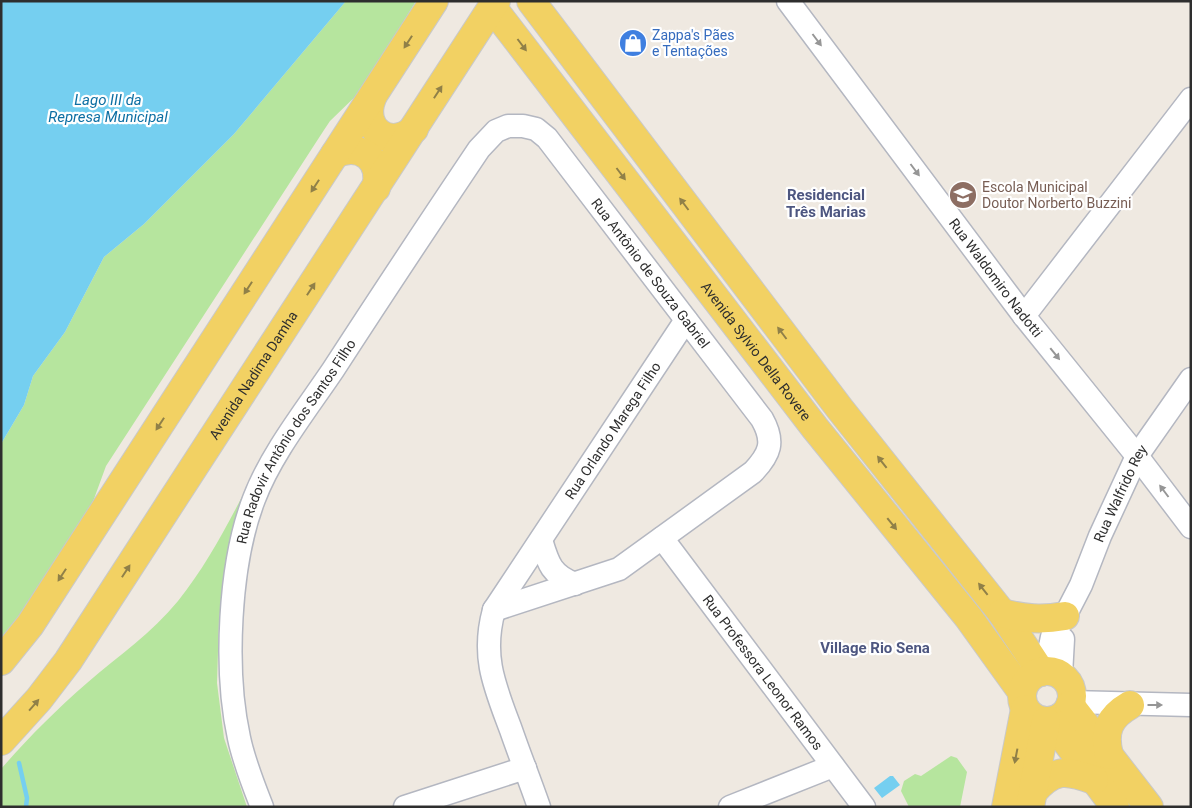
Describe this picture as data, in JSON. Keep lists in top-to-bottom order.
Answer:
{
  "streets": {
    "main road": ["Avenida Sylvio Della Rovere", "Avenida Nadima Damha"],
    "street": [
      "Rua Antônio de Souza Gabriel",
      "Rua Waldomiro Nadotti",
      "Rua Orlando Marega Filho",
      "Rua Radovir Antônio dos Santos Filho",
      "Rua Walfrido Rey",
      "Rua Professora Leonor Ramos"
    ]
  },
  "crossings": [
    ["Rua Antônio de Souza Gabriel", "Rua Orlando Marega Filho"],
    ["Rua Antônio de Souza Gabriel", "Rua Radovir Antônio dos Santos Filho"],
    ["Rua Antônio de Souza Gabriel", "Rua Professora Leonor Ramos"],
    ["Rua Waldomiro Nadotti", "Rua Walfrido Rey"],
    ["Avenida Sylvio Della Rovere", "Avenida Nadima Damha"]
  ],
  "districts": ["Residencial Três Marias", "Village Rio Sena"],
  "water": ["Lago III da Represa Municipal"],
  "places": {
    "shop": ["Zappa's Pães e Tentações"],
    "school or university": ["Escola Municipal Doutor Norberto Buzzini"]
  }
}
